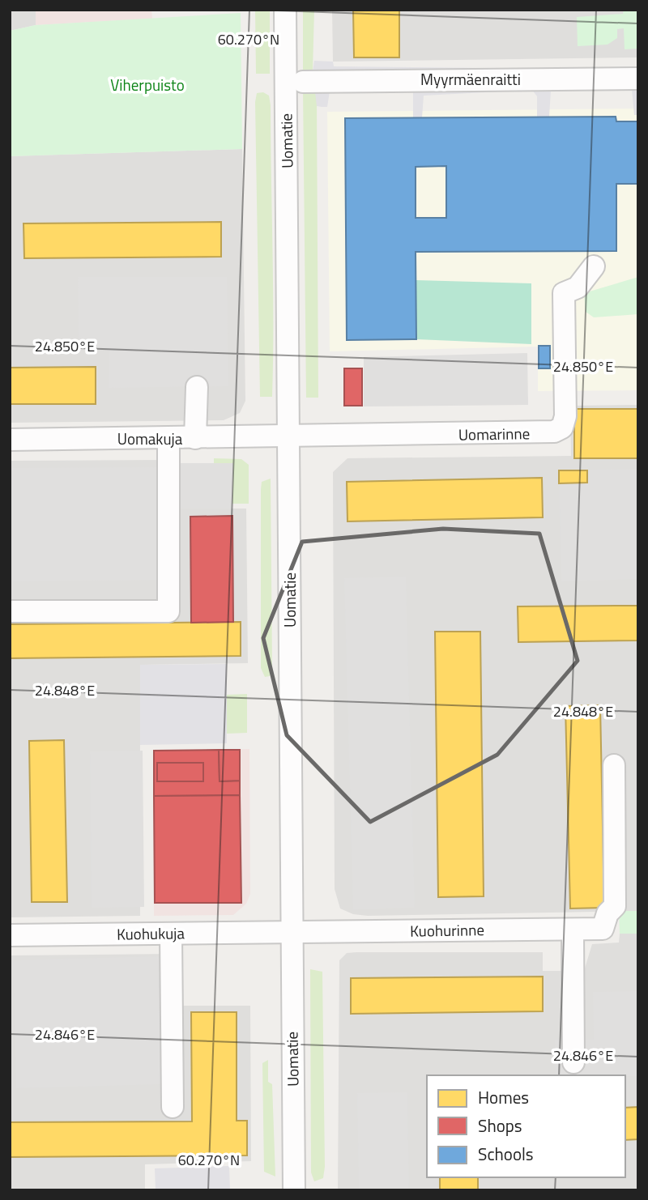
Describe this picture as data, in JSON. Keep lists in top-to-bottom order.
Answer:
{
  "streets": {
    "street": [
      "Myyrmäenraitti",
      "Uomatie",
      "Uomarinne",
      "Uomakuja",
      "Kuohurinne",
      "Kuohukuja"
    ]
  },
  "crossings": [
    ["Uomatie", "Uomarinne"],
    ["Uomatie", "Uomakuja"],
    ["Uomatie", "Kuohurinne"],
    ["Uomatie", "Kuohukuja"],
    ["Uomarinne", "Uomakuja"],
    ["Kuohurinne", "Kuohukuja"]
  ],
  "parks": ["Viherpuisto"],
  "legend": ["Homes", "Shops", "Schools"],
  "coordinates": [
    "60.270°N",
    "24.850°E",
    "24.848°E",
    "24.846°E"
  ]
}
